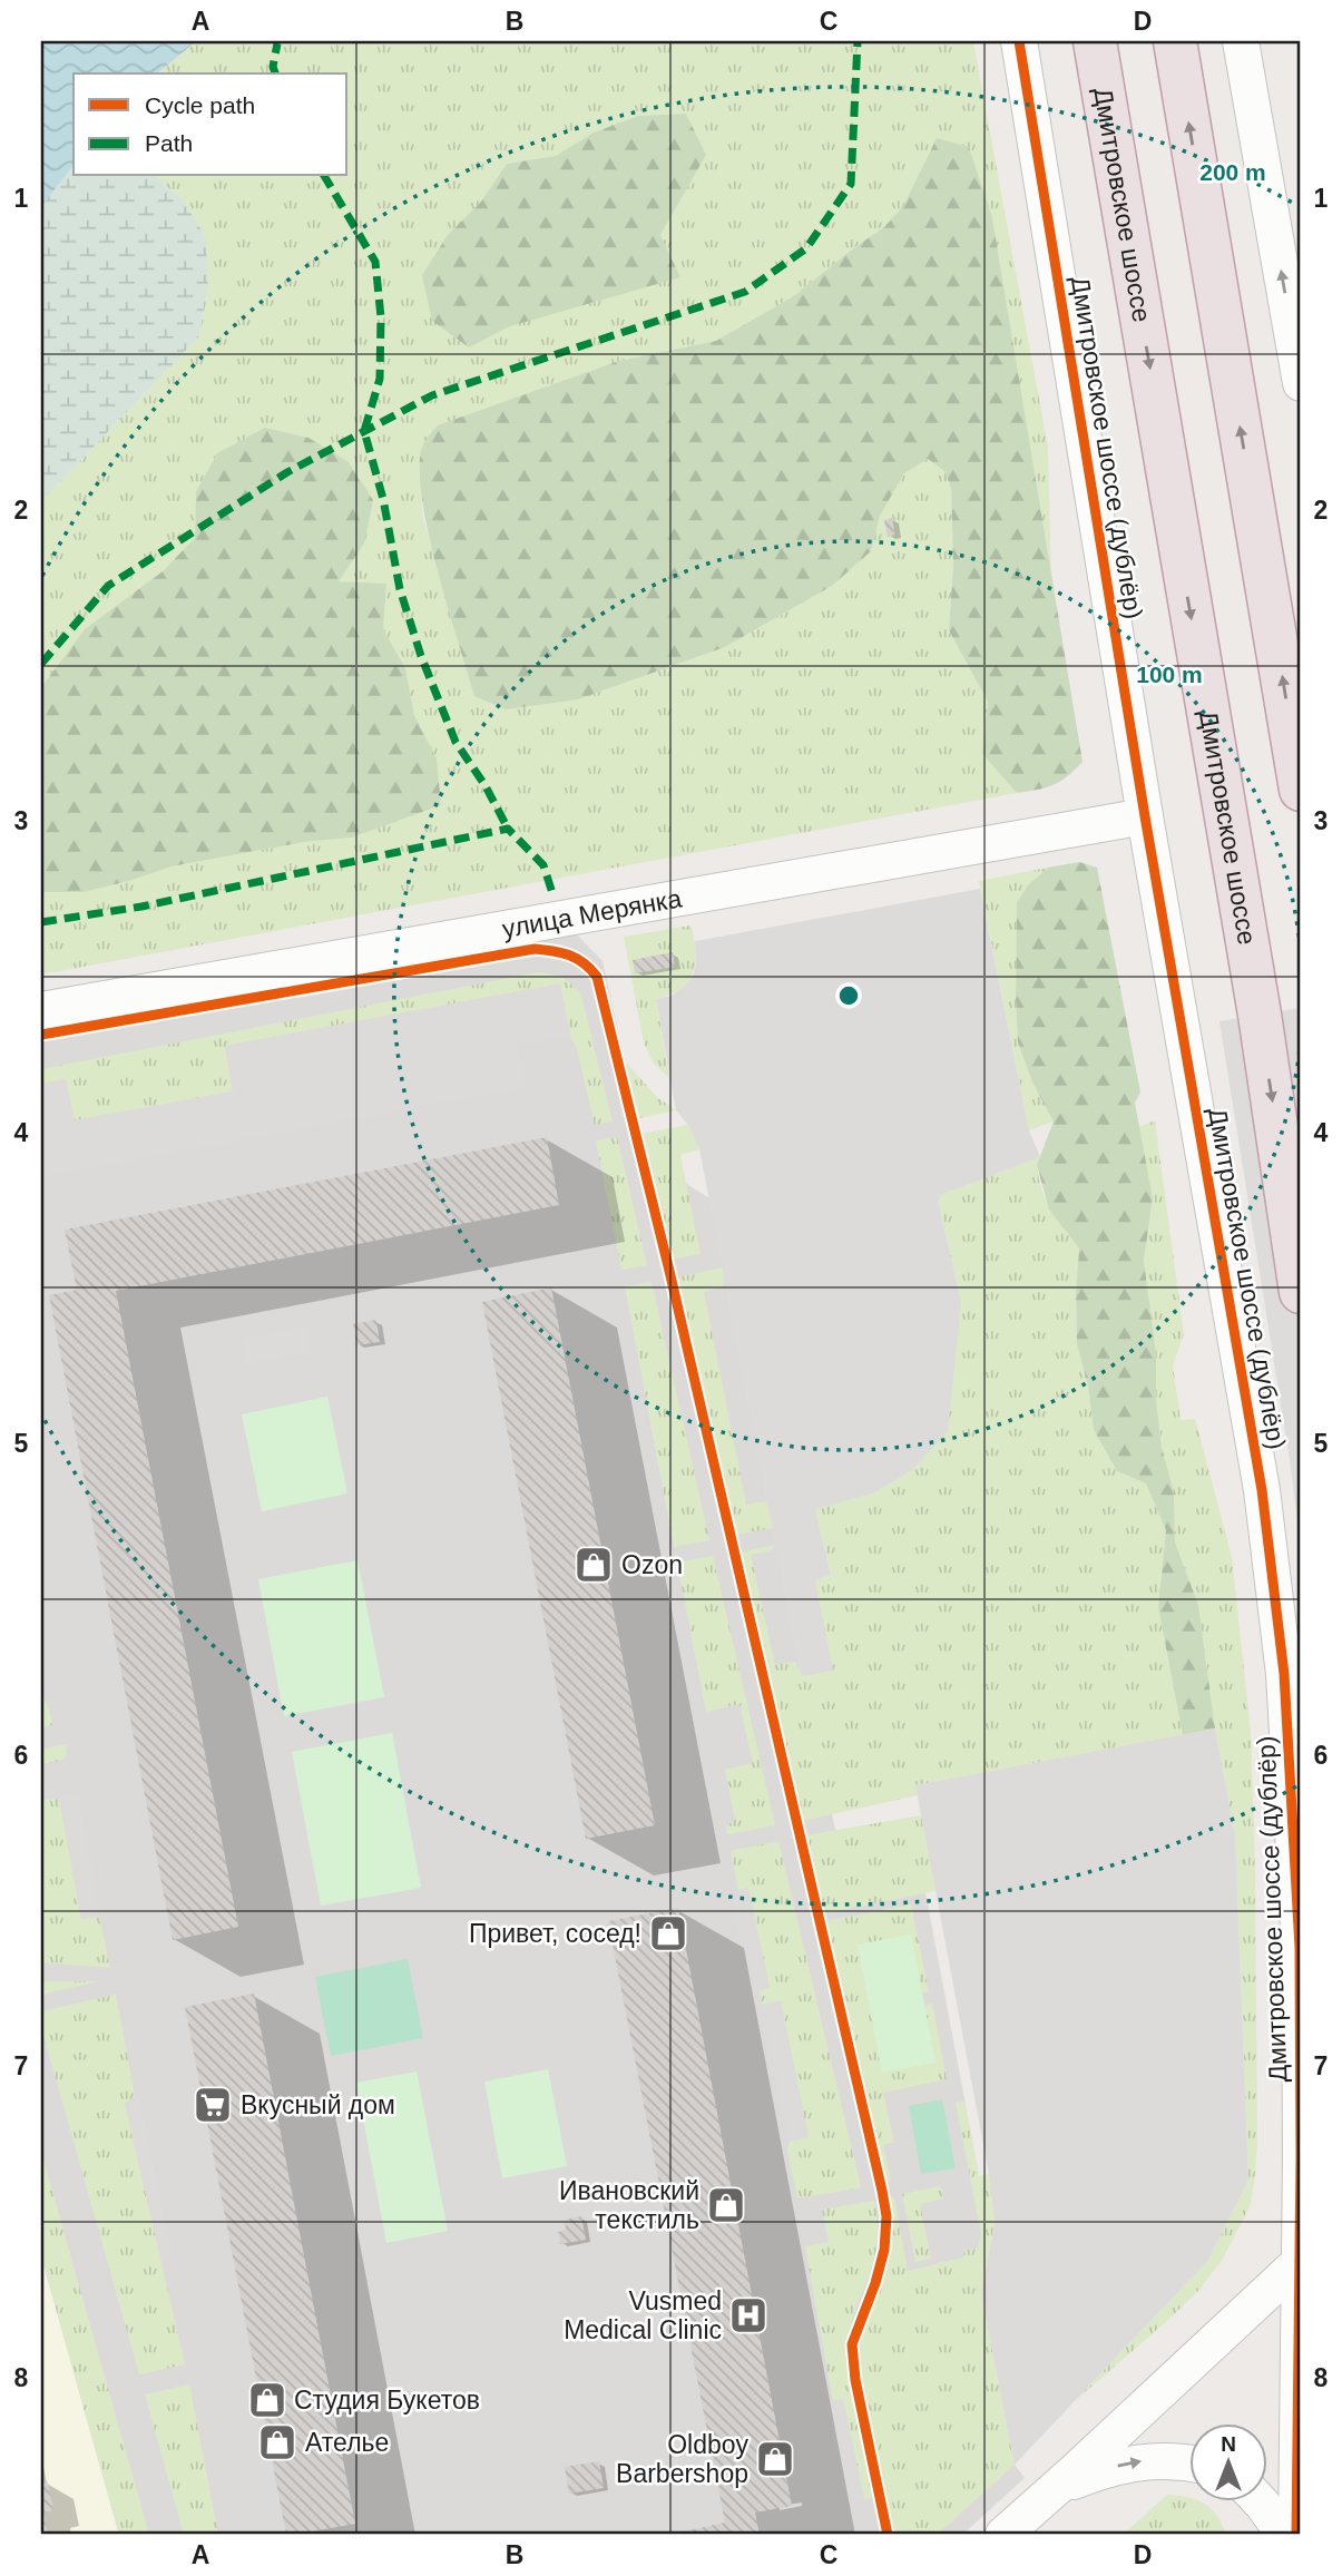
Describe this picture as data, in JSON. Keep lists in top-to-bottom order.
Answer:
{
  "streets": {
    "highway": ["Дмитровское шоссе"],
    "street": ["Дмитровское шоссе (дублёр)", "улица Мерянка"]
  },
  "crossings": [
    ["Дмитровское шоссе (дублёр)", "улица Мерянка"]
  ],
  "places": {
    "shop": [
      "Ozon",
      "Привет, сосед!",
      "Ивановский текстиль",
      "Студия Букетов",
      "Ателье",
      "Oldboy Barbershop"
    ],
    "supermarket": ["Вкусный дом"],
    "hospital": ["Vusmed Medical Clinic"]
  },
  "legend": ["Cycle path", "Path"],
  "north": "top",
  "grid": {
    "columns": [
      "A",
      "B",
      "C",
      "D"
    ],
    "rows": [
      "1",
      "2",
      "3",
      "4",
      "5",
      "6",
      "7",
      "8"
    ]
  },
  "rings": ["200 m", "100 m"]
}
